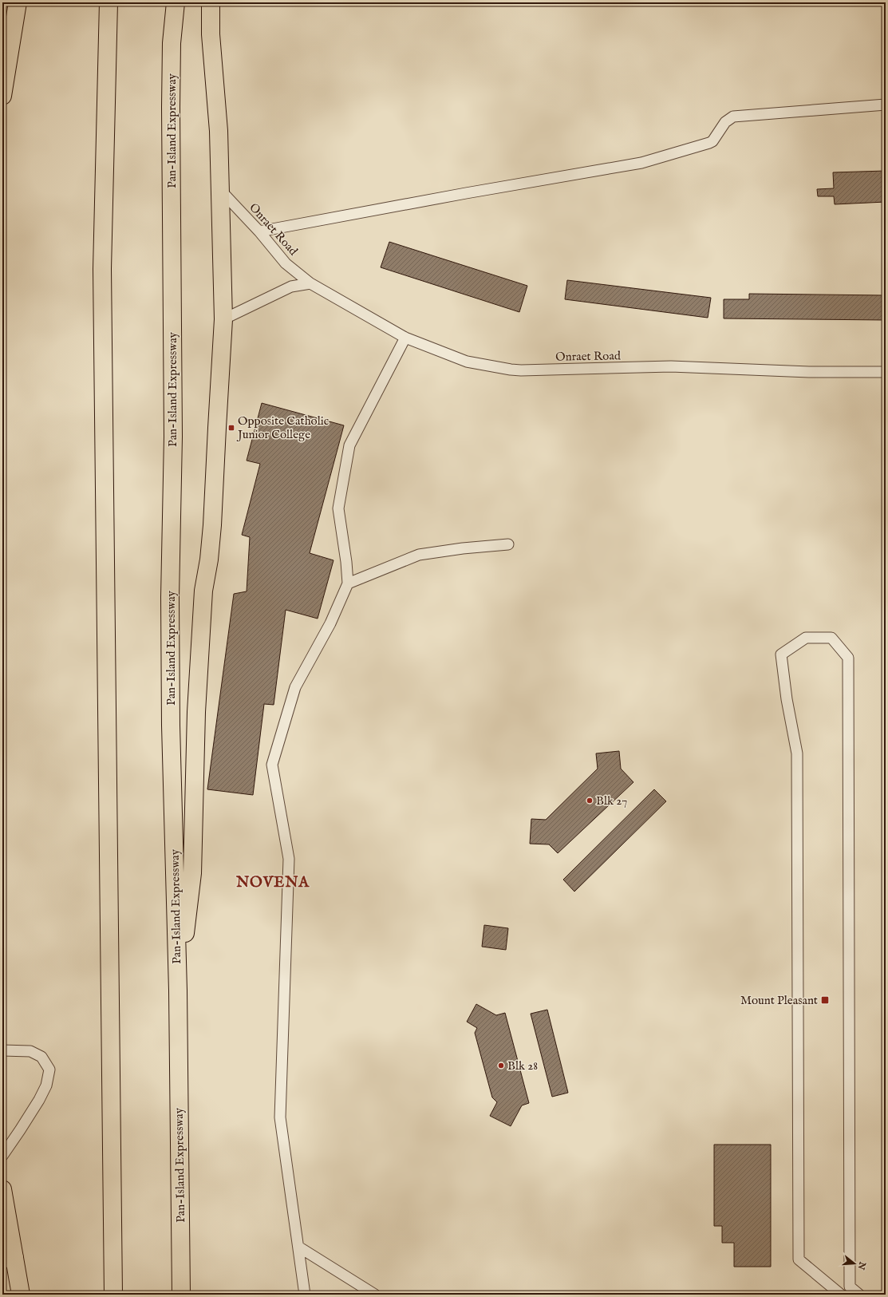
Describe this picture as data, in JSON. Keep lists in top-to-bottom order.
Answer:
{
  "streets": {
    "main road": ["Pan-Island Expressway"],
    "lane": ["Onraet Road"]
  },
  "districts": ["NOVENA"],
  "places": {
    "transit": ["Opposite Catholic Junior College", "Mount Pleasant"],
    "other": ["Blk 27", "Blk 28"]
  },
  "north": "right"
}
